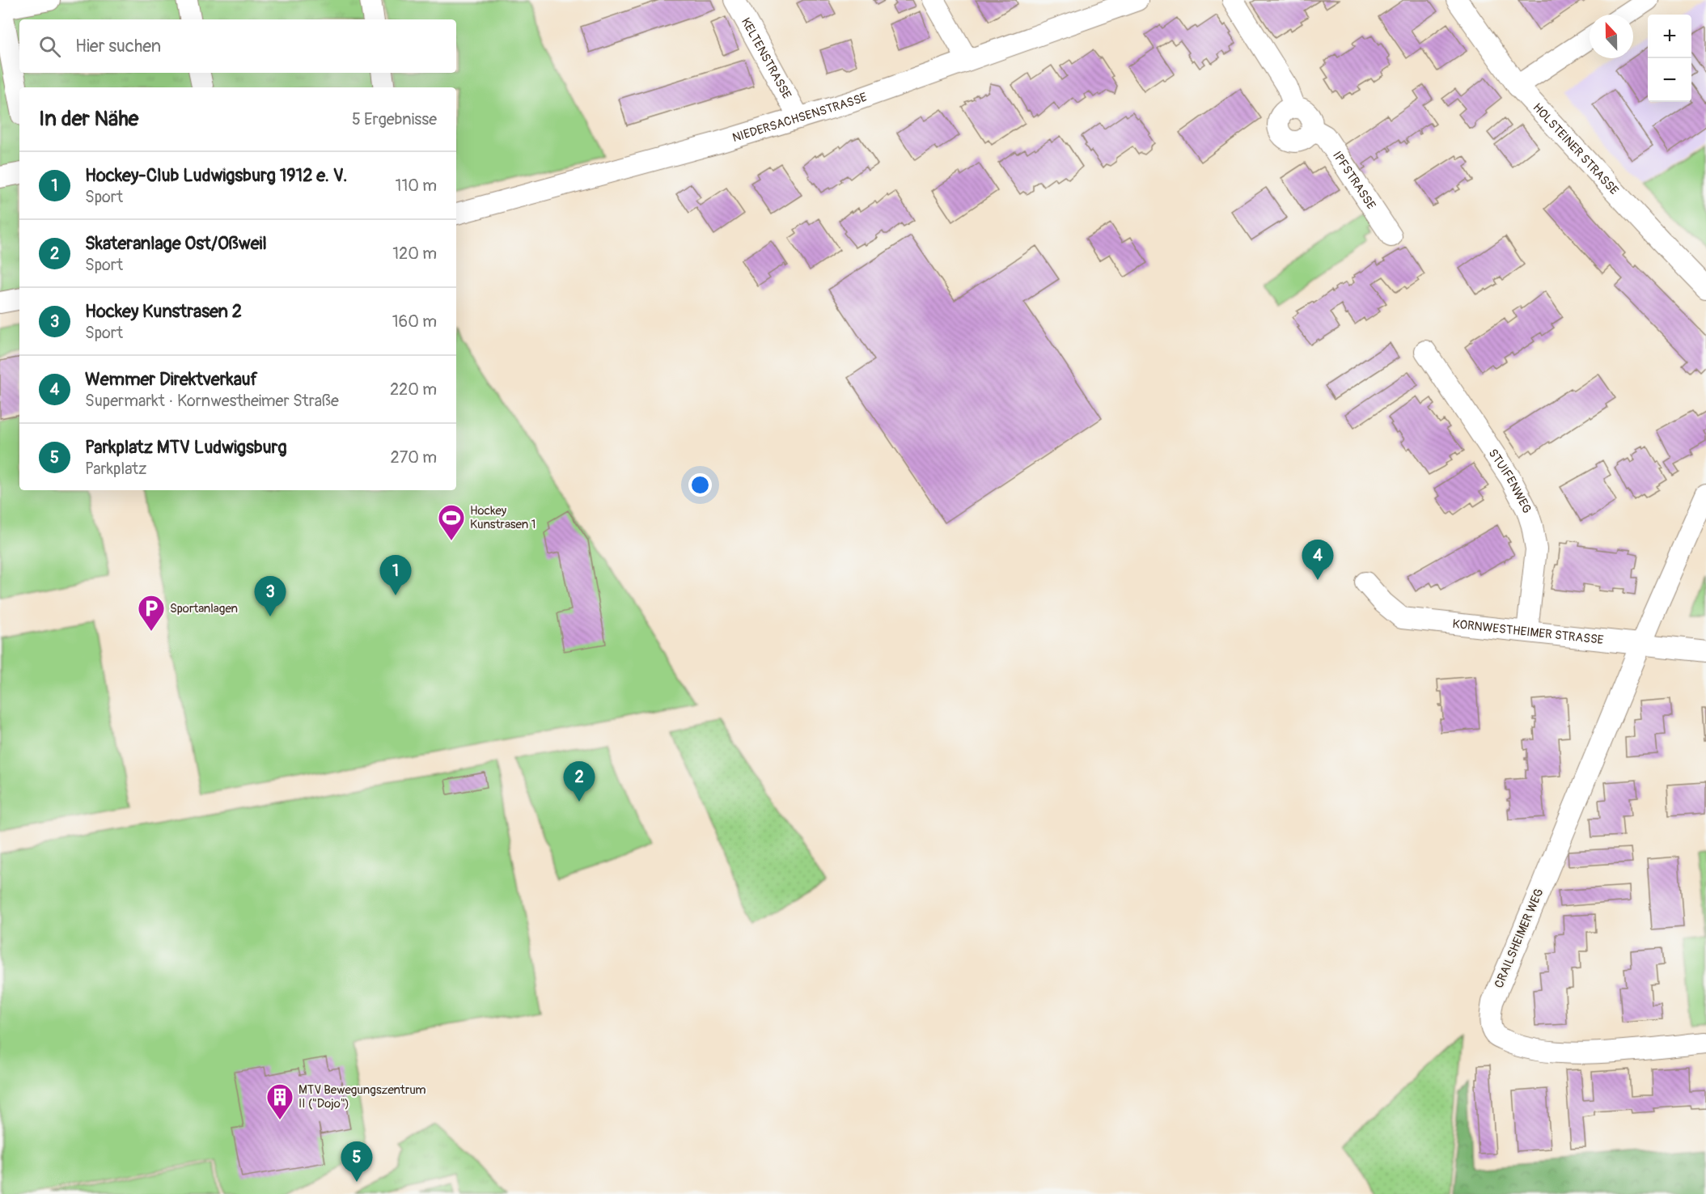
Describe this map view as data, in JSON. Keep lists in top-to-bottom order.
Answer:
{
  "streets": {
    "street": [
      "KELTENSTRASSE",
      "NIEDERSACHSENSTRASSE",
      "HOLSTEINER STRASSE",
      "IPFSTRASSE",
      "STUIFENWEG",
      "KORNWESTHEIMER STRASSE",
      "CRAILSHEIMER WEG"
    ]
  },
  "crossings": [
    ["KELTENSTRASSE", "NIEDERSACHSENSTRASSE"],
    ["STUIFENWEG", "KORNWESTHEIMER STRASSE"],
    ["KORNWESTHEIMER STRASSE", "CRAILSHEIMER WEG"]
  ],
  "places": {
    "sports": ["Hockey Kunstrasen 1"],
    "parking": ["Sportanlagen"],
    "building": ["MTV Bewegungszentrum II (\"Dojo\")"]
  },
  "north": "top",
  "page": {
    "map_buttons": ["+", "−"],
    "search": "Hier suchen",
    "heading": ["In der Nähe", "5 Ergebnisse"],
    "list": [
      {
        "mark": "1",
        "name": "Hockey-Club Ludwigsburg 1912 e. V.",
        "note": "Sport",
        "value": "110 m"
      },
      {
        "mark": "2",
        "name": "Skateranlage Ost/Oßweil",
        "note": "Sport",
        "value": "120 m"
      },
      {
        "mark": "3",
        "name": "Hockey Kunstrasen 2",
        "note": "Sport",
        "value": "160 m"
      },
      {
        "mark": "4",
        "name": "Wemmer Direktverkauf",
        "note": "Supermarkt · Kornwestheimer Straße",
        "value": "220 m"
      },
      {
        "mark": "5",
        "name": "Parkplatz MTV Ludwigsburg",
        "note": "Parkplatz",
        "value": "270 m"
      }
    ],
    "pins": [
      "4",
      "1",
      "3",
      "2",
      "5"
    ]
  }
}
